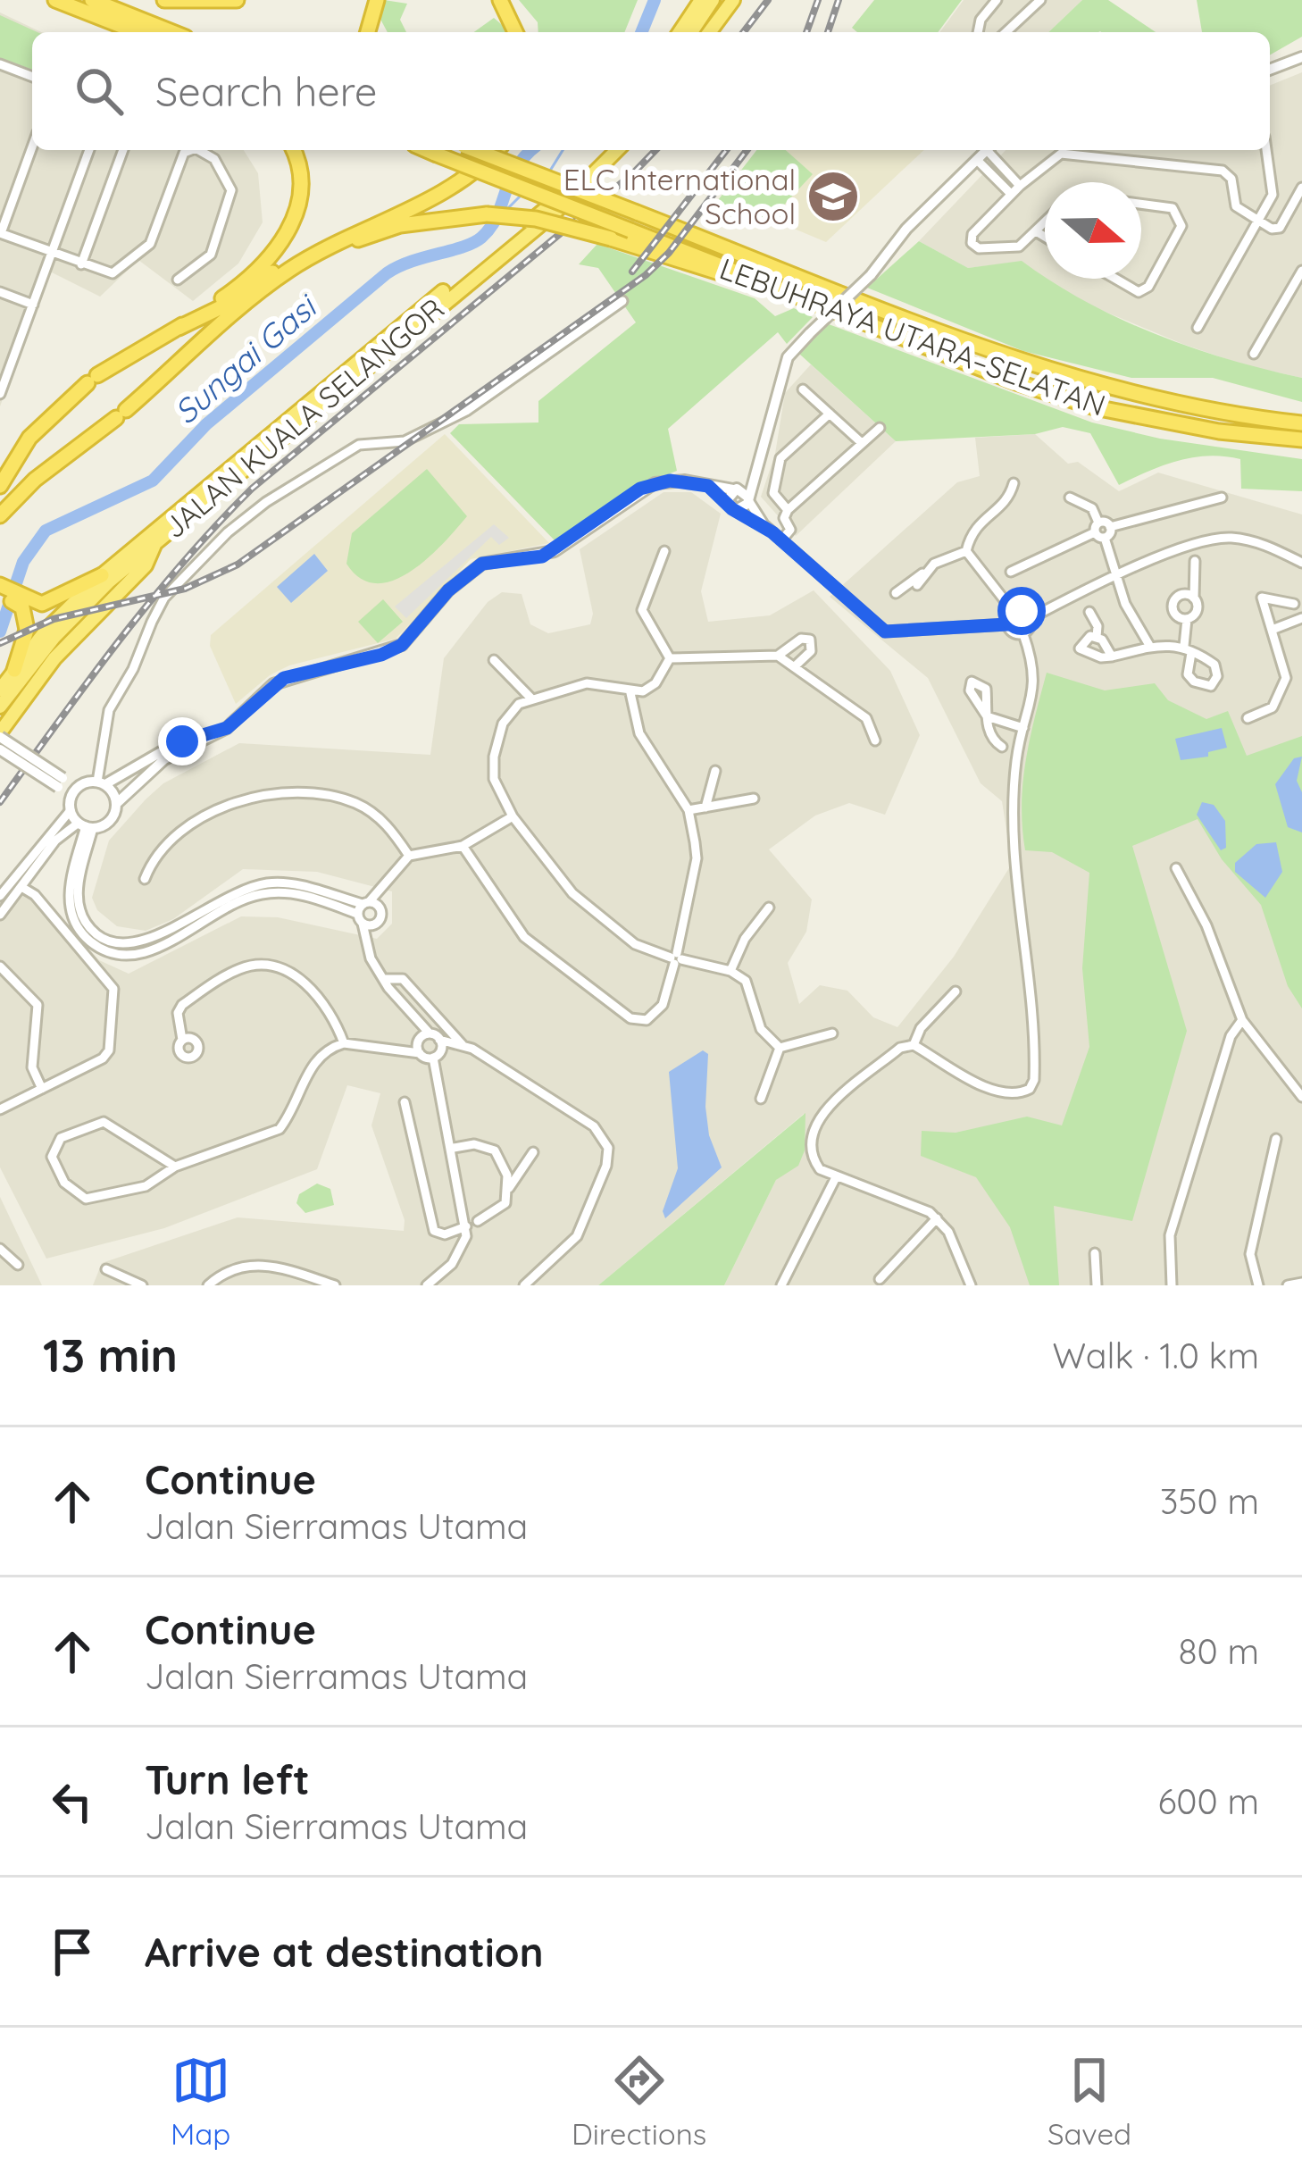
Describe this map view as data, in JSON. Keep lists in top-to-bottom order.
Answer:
{
  "streets": {
    "highway": ["LEBUHRAYA UTARA–SELATAN", "JALAN KUALA SELANGOR"]
  },
  "water": ["Sungai Gasi"],
  "places": {
    "school or university": ["ELC International School"]
  },
  "north": "right",
  "page": {
    "search": "Search here",
    "heading": ["13 min", "Walk · 1.0 km"],
    "list": [
      ["Continue", "Jalan Sierramas Utama", "350 m"],
      ["Continue", "Jalan Sierramas Utama", "80 m"],
      ["Turn left", "Jalan Sierramas Utama", "600 m"],
      "Arrive at destination"
    ],
    "nav": ["Map", "Directions", "Saved"]
  }
}
